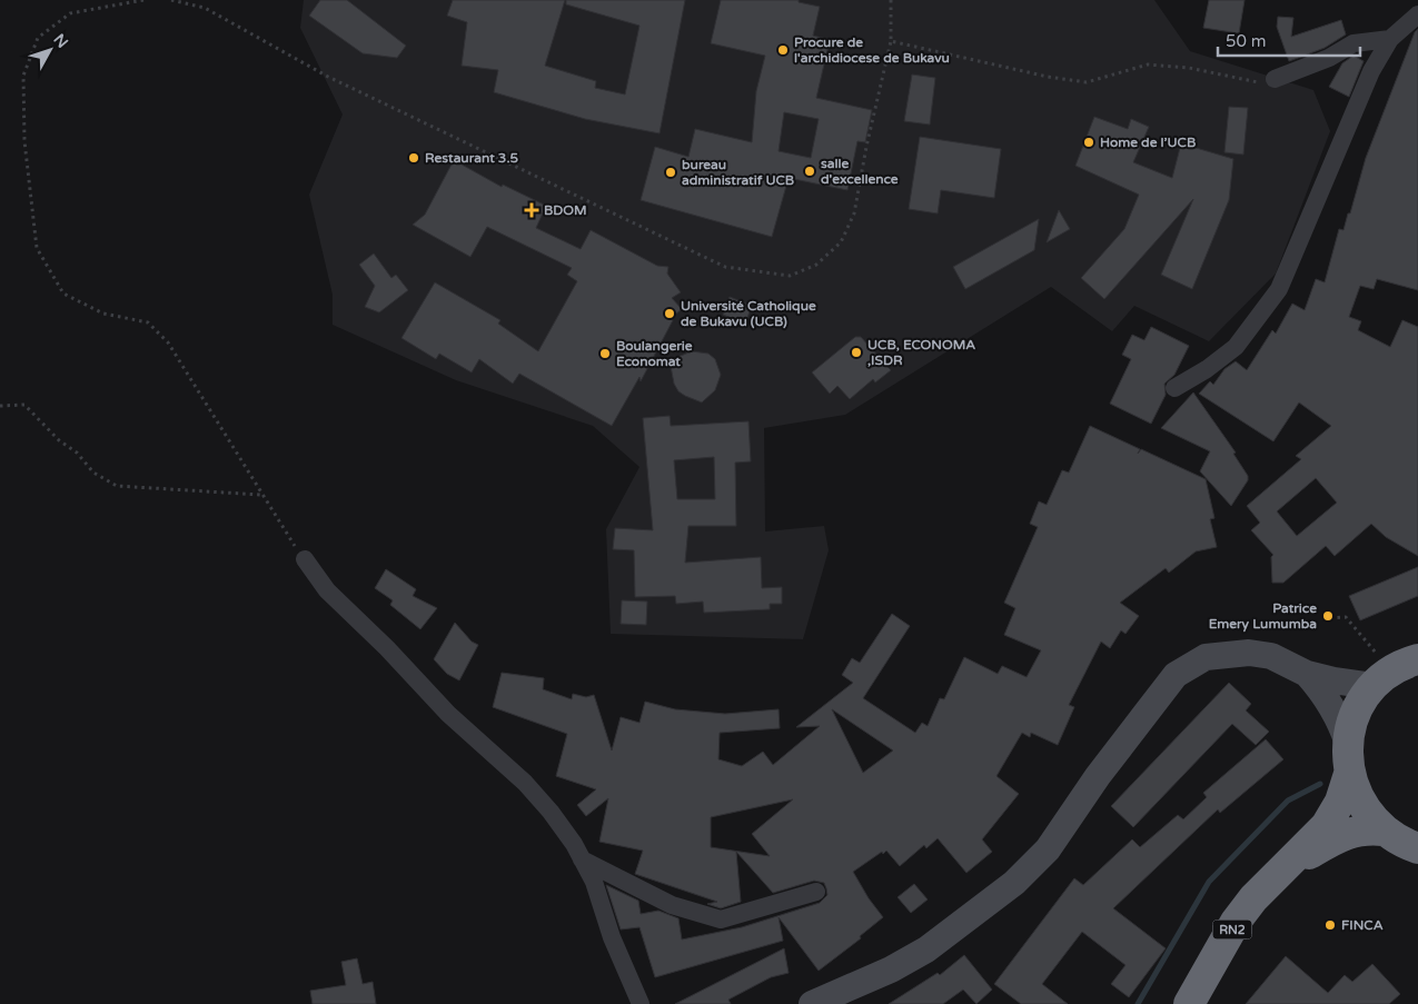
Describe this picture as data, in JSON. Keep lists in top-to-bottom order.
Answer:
{
  "streets": {
    "highway": ["RN2"]
  },
  "places": {
    "other": [
      "Procure de l'archidiocese de Bukavu",
      "Home de l’UCB",
      "Restaurant 3.5",
      "salle d'excellence",
      "bureau administratif UCB",
      "Université Catholique de Bukavu (UCB)",
      "UCB, ECONOMA ,ISDR",
      "Boulangerie Economat",
      "Patrice Emery Lumumba",
      "FINCA"
    ],
    "health": ["BDOM"]
  },
  "scale_bar": "50 m",
  "north": "top right"
}
